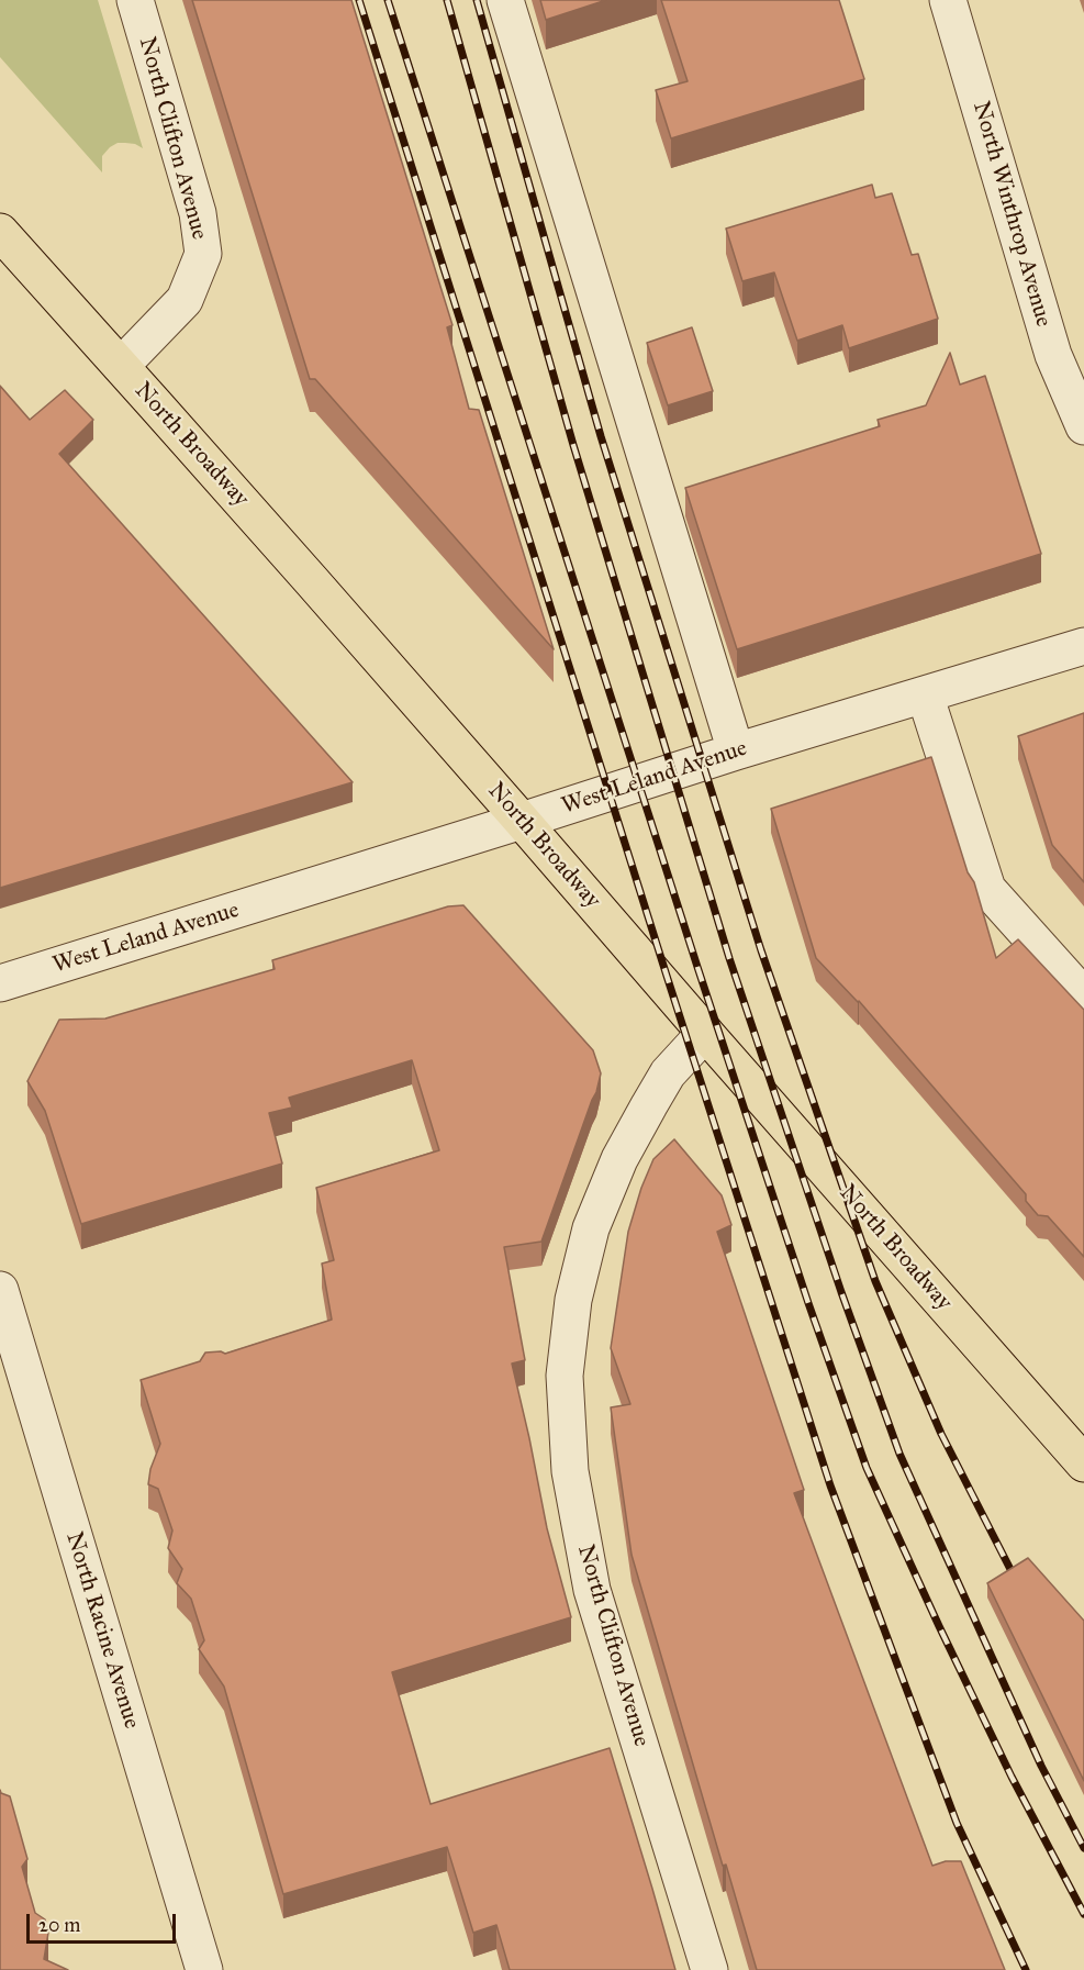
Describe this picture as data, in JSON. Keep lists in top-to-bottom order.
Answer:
{
  "streets": {
    "main road": ["North Broadway"],
    "street": [
      "North Clifton Avenue",
      "North Winthrop Avenue",
      "West Leland Avenue",
      "North Racine Avenue"
    ]
  },
  "crossings": [
    ["North Clifton Avenue", "North Broadway"],
    ["North Broadway", "West Leland Avenue"]
  ],
  "scale_bar": "20 m"
}
